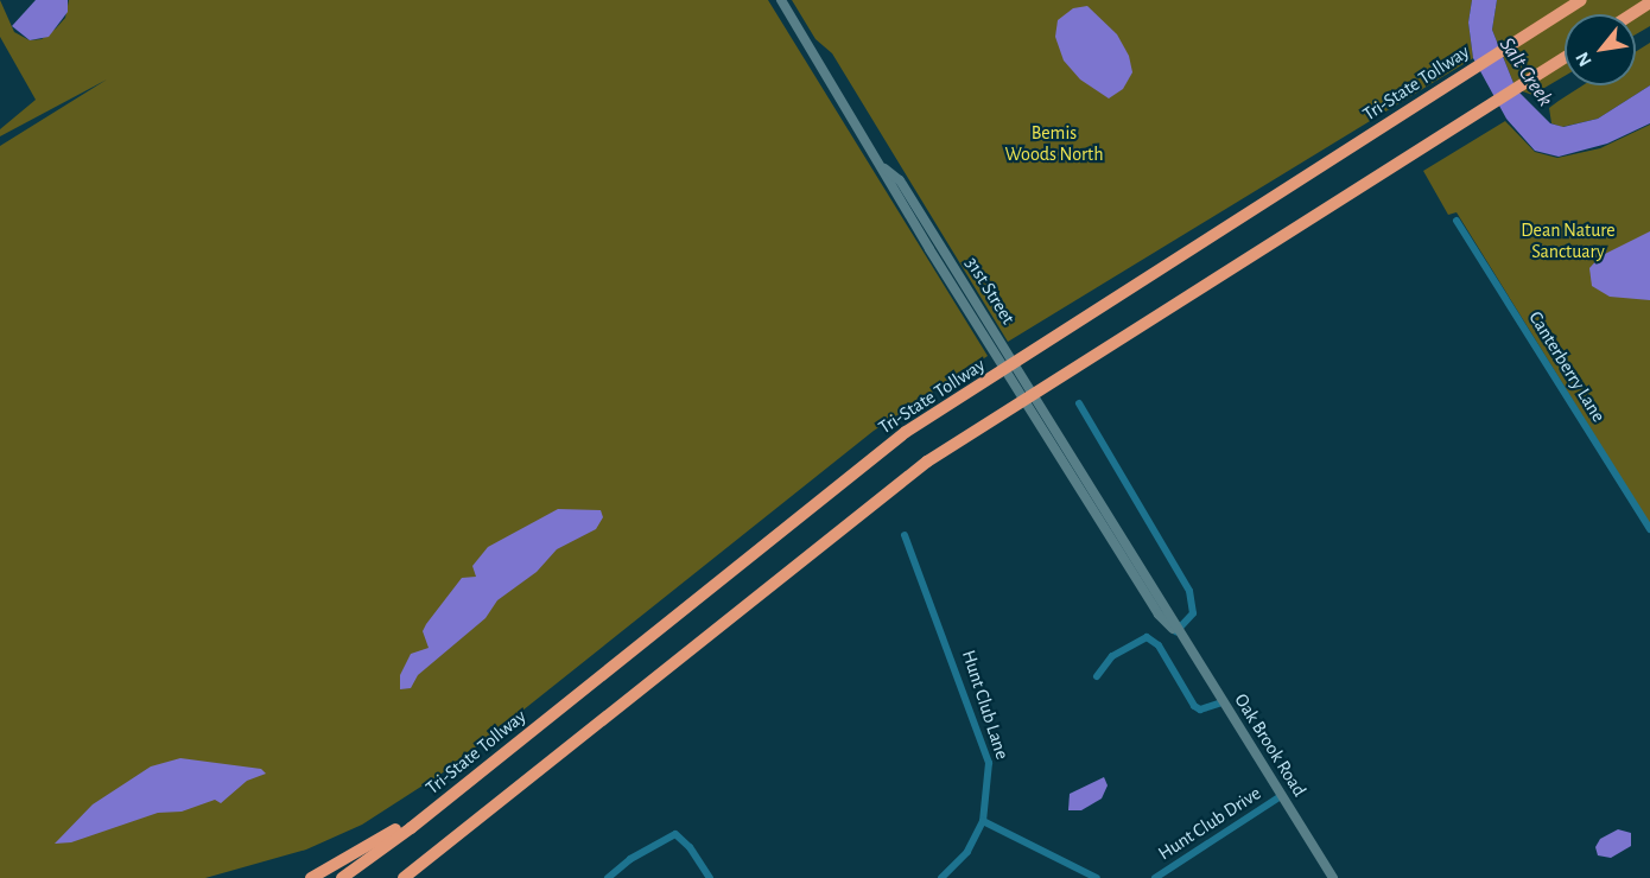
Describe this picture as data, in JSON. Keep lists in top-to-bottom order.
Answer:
{
  "streets": {
    "highway": ["Tri-State Tollway"],
    "main road": ["31st Street", "Oak Brook Road"],
    "street": ["Canterberry Lane", "Hunt Club Lane", "Hunt Club Drive"]
  },
  "crossings": [
    ["31st Street", "Oak Brook Road"],
    ["Oak Brook Road", "Hunt Club Drive"]
  ],
  "water": ["Salt Creek"],
  "parks": ["Bemis Woods North", "Dean Nature Sanctuary"],
  "north": "bottom left"
}
